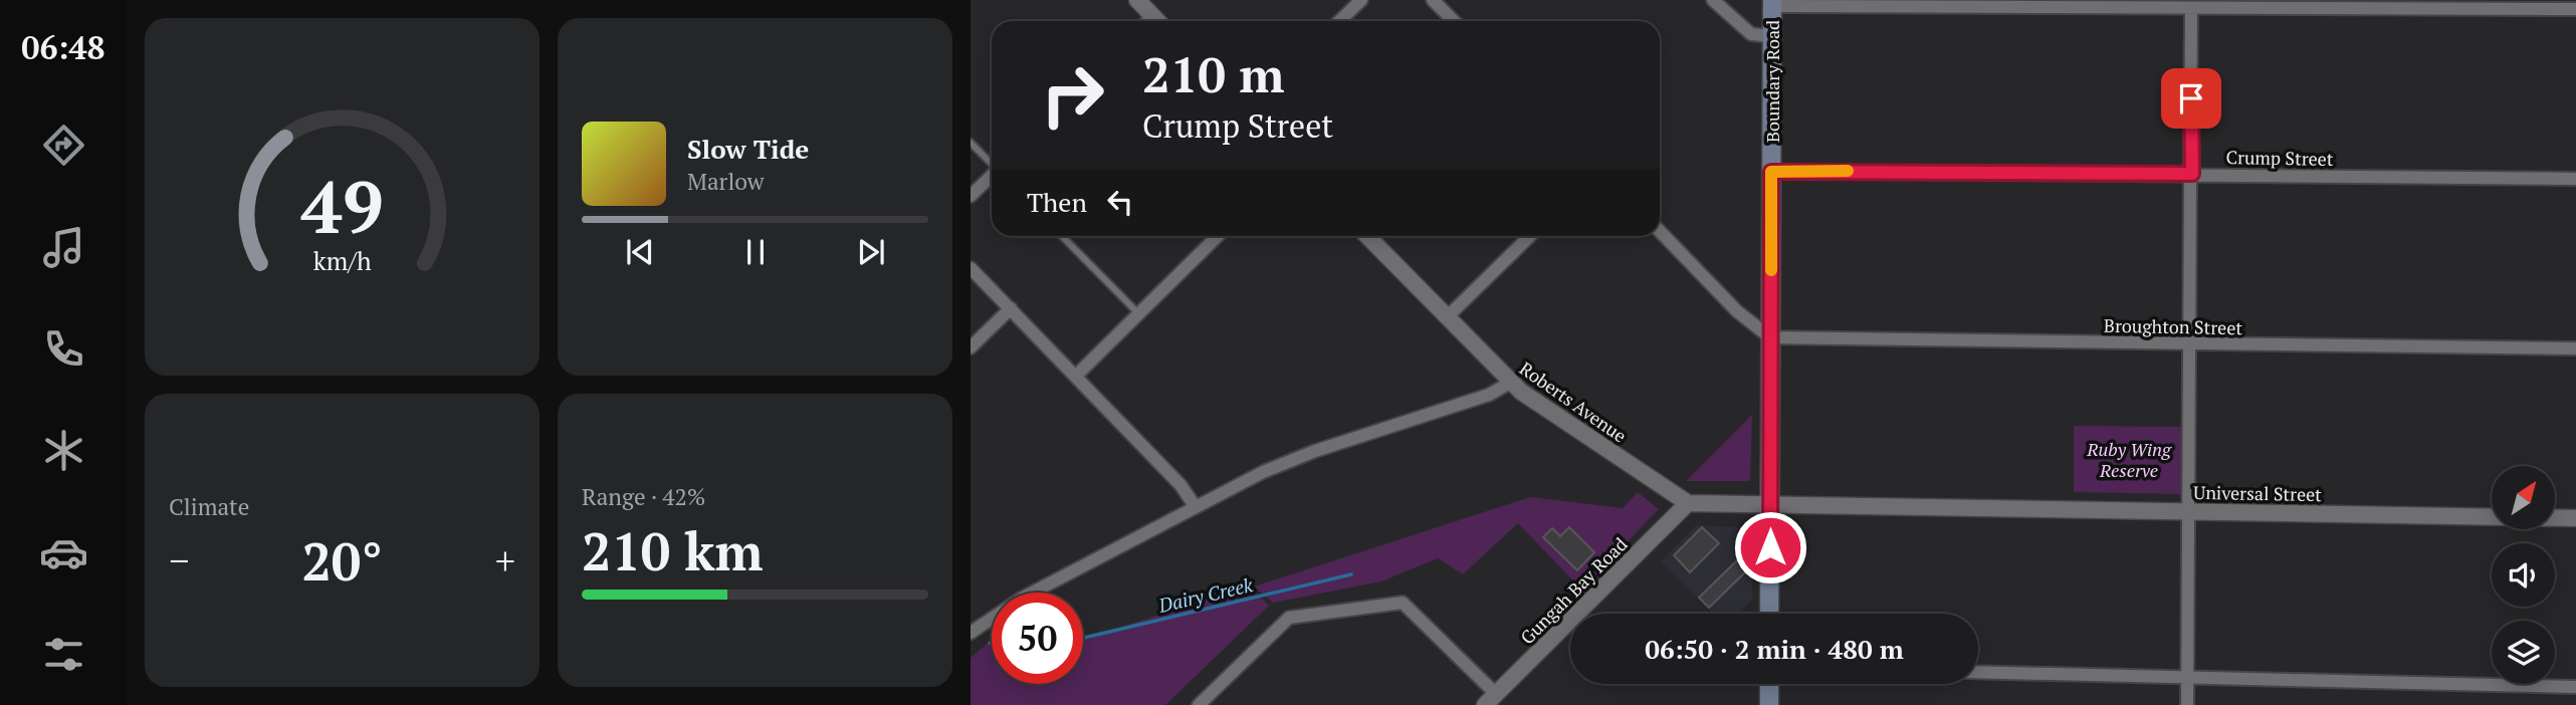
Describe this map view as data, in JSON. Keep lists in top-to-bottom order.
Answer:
{
  "streets": {
    "main road": ["Boundary Road"],
    "street": [
      "Crump Street",
      "Broughton Street",
      "Roberts Avenue",
      "Universal Street",
      "Gungah Bay Road"
    ]
  },
  "crossings": [
    ["Boundary Road", "Crump Street"],
    ["Boundary Road", "Broughton Street"],
    ["Boundary Road", "Universal Street"],
    ["Roberts Avenue", "Gungah Bay Road"]
  ],
  "water": ["Dairy Creek"],
  "parks": ["Ruby Wing Reserve"],
  "north": "top right",
  "page": {
    "tabs": "06:48",
    "turn": ["210 m", "Crump Street"],
    "song": ["Slow Tide", "Marlow"],
    "then": "Then",
    "tile": [
      "Climate",
      ["Range · 42%", "210 km"]
    ],
    "heat": ["−", "20°", "+"],
    "limit": "50",
    "trip": "06:50 · 2 min · 480 m",
    "gauge": ["49", "km/h"]
  }
}
